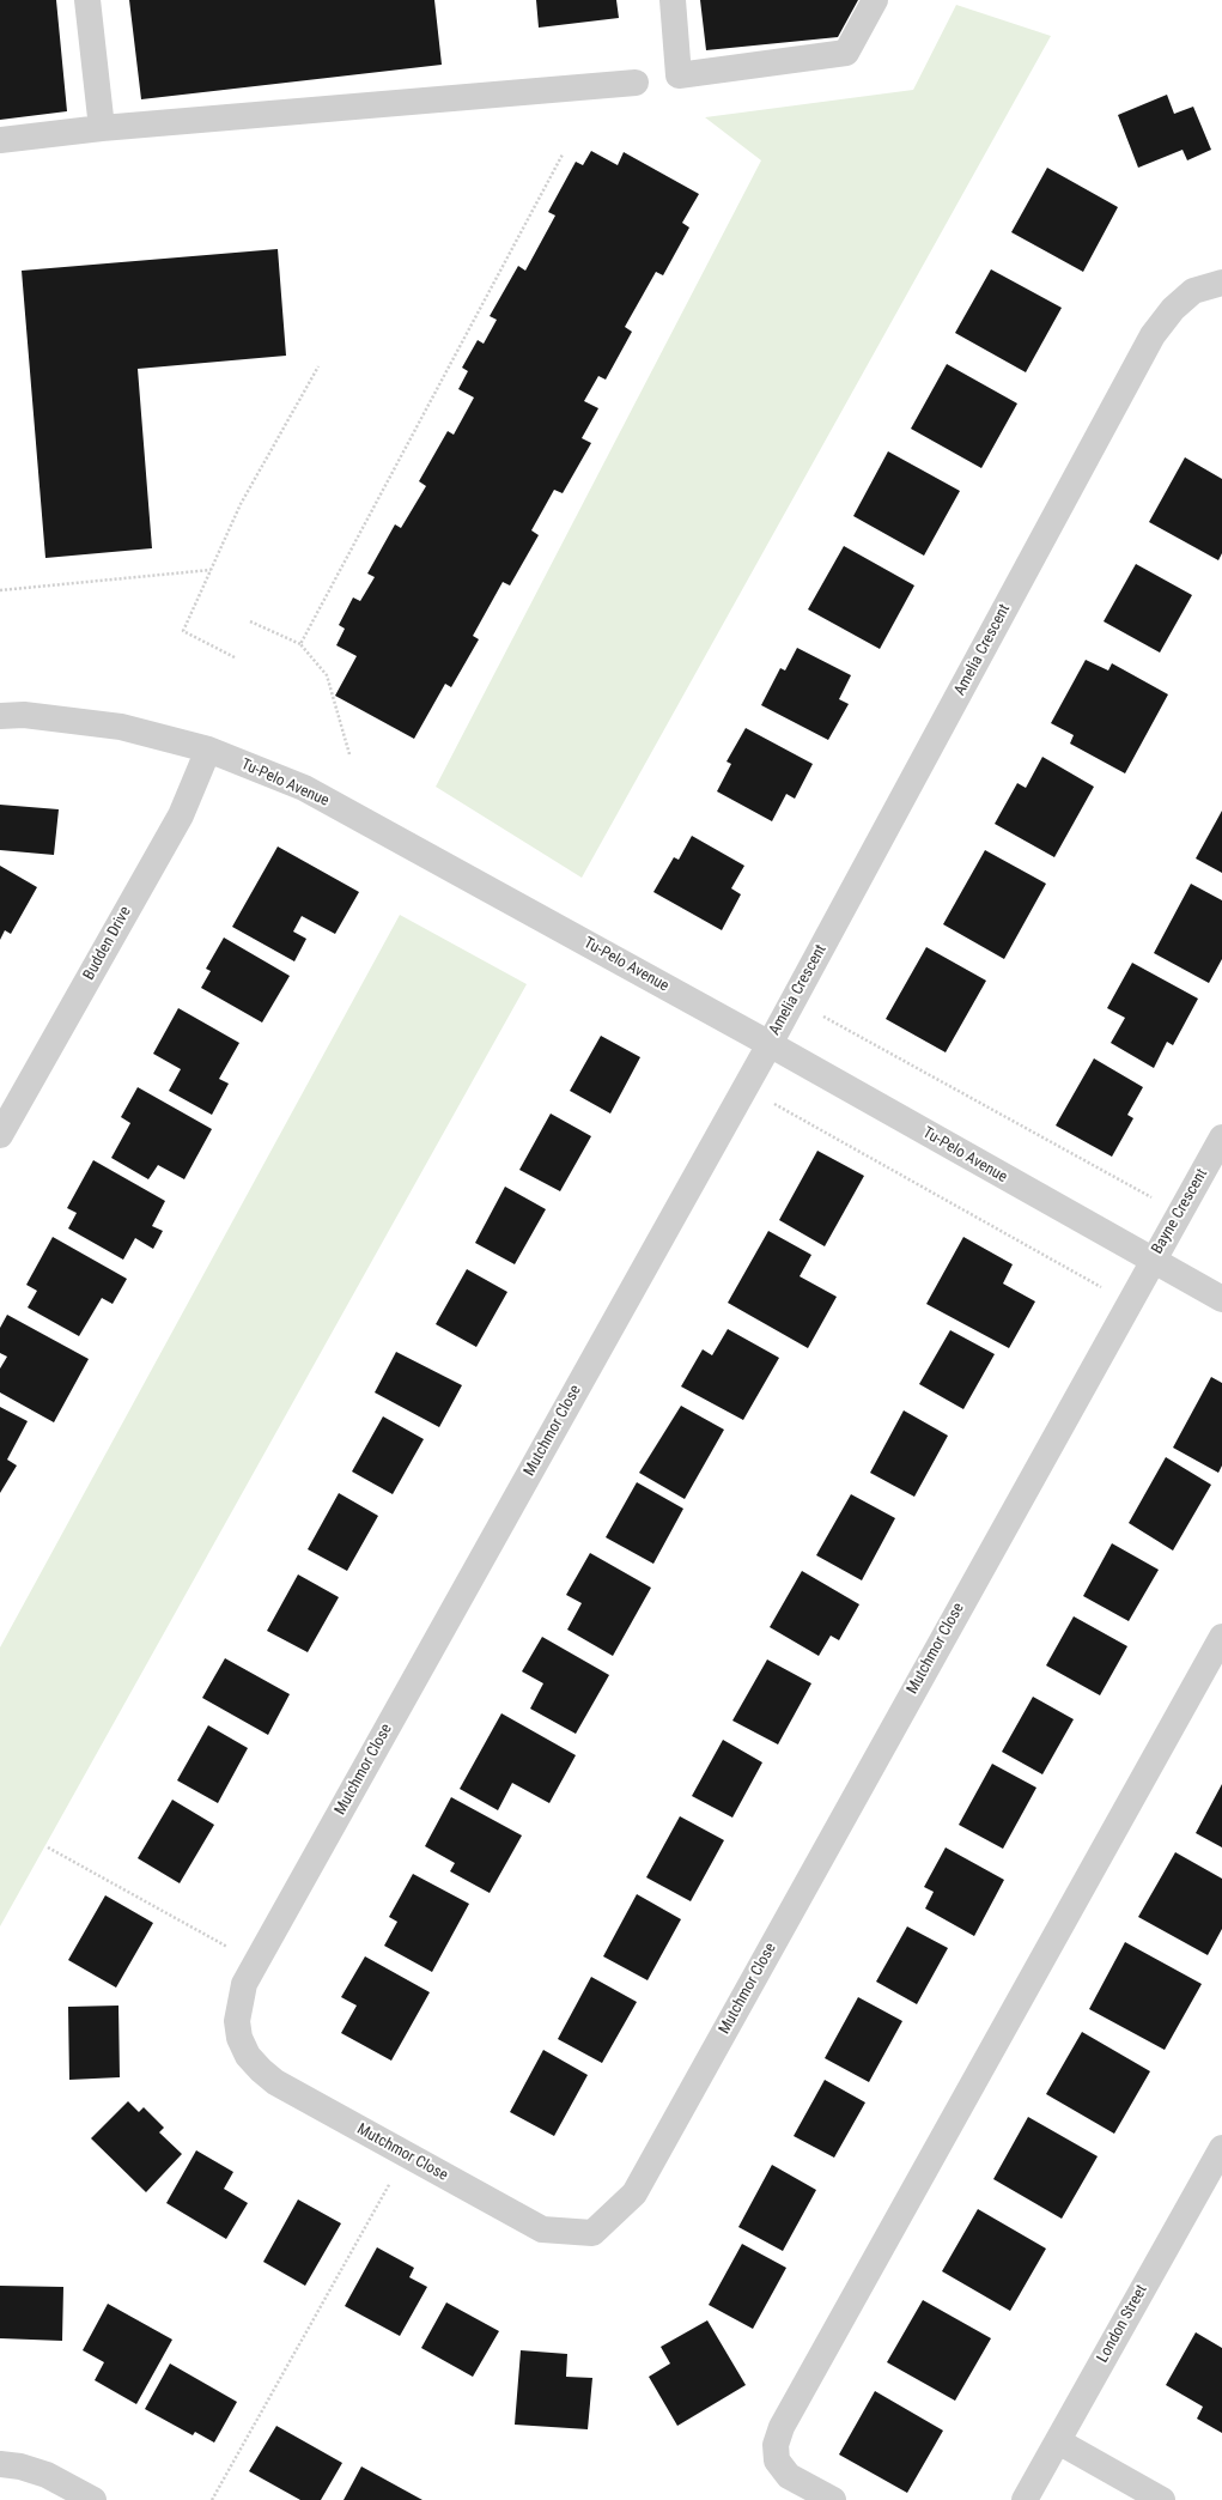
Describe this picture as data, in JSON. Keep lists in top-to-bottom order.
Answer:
{
  "streets": {
    "street": [
      "Amelia Crescent",
      "Tu-Pelo Avenue",
      "Budden Drive",
      "Bayne Crescent",
      "Mutchmor Close",
      "London Street"
    ]
  },
  "crossings": [
    ["Amelia Crescent", "Tu-Pelo Avenue"],
    ["Amelia Crescent", "Mutchmor Close"],
    ["Tu-Pelo Avenue", "Budden Drive"],
    ["Tu-Pelo Avenue", "Bayne Crescent"],
    ["Tu-Pelo Avenue", "Mutchmor Close"],
    ["Bayne Crescent", "Mutchmor Close"]
  ]
}
